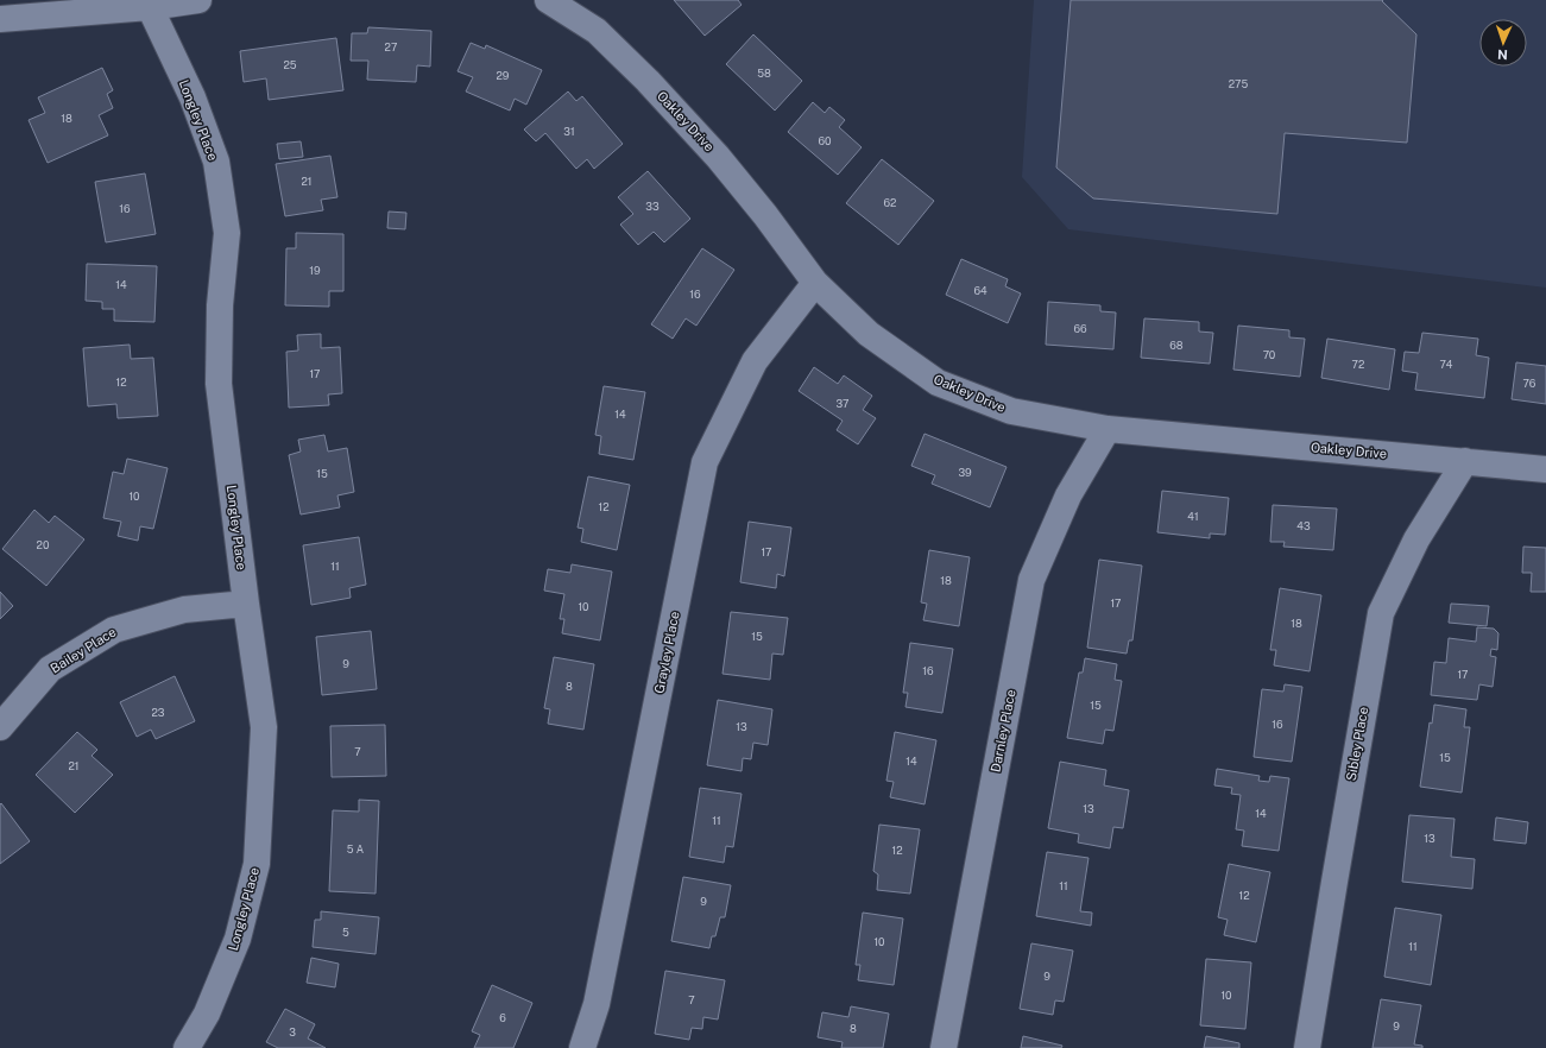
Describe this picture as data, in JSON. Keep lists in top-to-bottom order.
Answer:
{
  "streets": {
    "street": [
      "Longley Place",
      "Oakley Drive",
      "Bailey Place",
      "Grayley Place",
      "Darnley Place",
      "Sibley Place"
    ]
  },
  "crossings": [
    ["Longley Place", "Bailey Place"],
    ["Oakley Drive", "Grayley Place"],
    ["Oakley Drive", "Darnley Place"],
    ["Oakley Drive", "Sibley Place"]
  ],
  "house_numbers": [
    "27",
    "25",
    "58",
    "29",
    "275",
    "18",
    "31",
    "60",
    "21",
    "62",
    "33",
    "16",
    "19",
    "14",
    "64",
    "16",
    "66",
    "68",
    "70",
    "72",
    "74",
    "17",
    "12",
    "76",
    "37",
    "14",
    "39",
    "15",
    "10",
    "12",
    "41",
    "43",
    "20",
    "17",
    "11",
    "18",
    "17",
    "10",
    "18",
    "15",
    "9",
    "16",
    "17",
    "8",
    "15",
    "23",
    "16",
    "13",
    "7",
    "15",
    "14",
    "21",
    "13",
    "14",
    "11",
    "13",
    "5 A",
    "12",
    "11",
    "12",
    "9",
    "5",
    "10",
    "11",
    "9",
    "10",
    "7",
    "6",
    "9",
    "8",
    "3"
  ],
  "north": "bottom"
}
